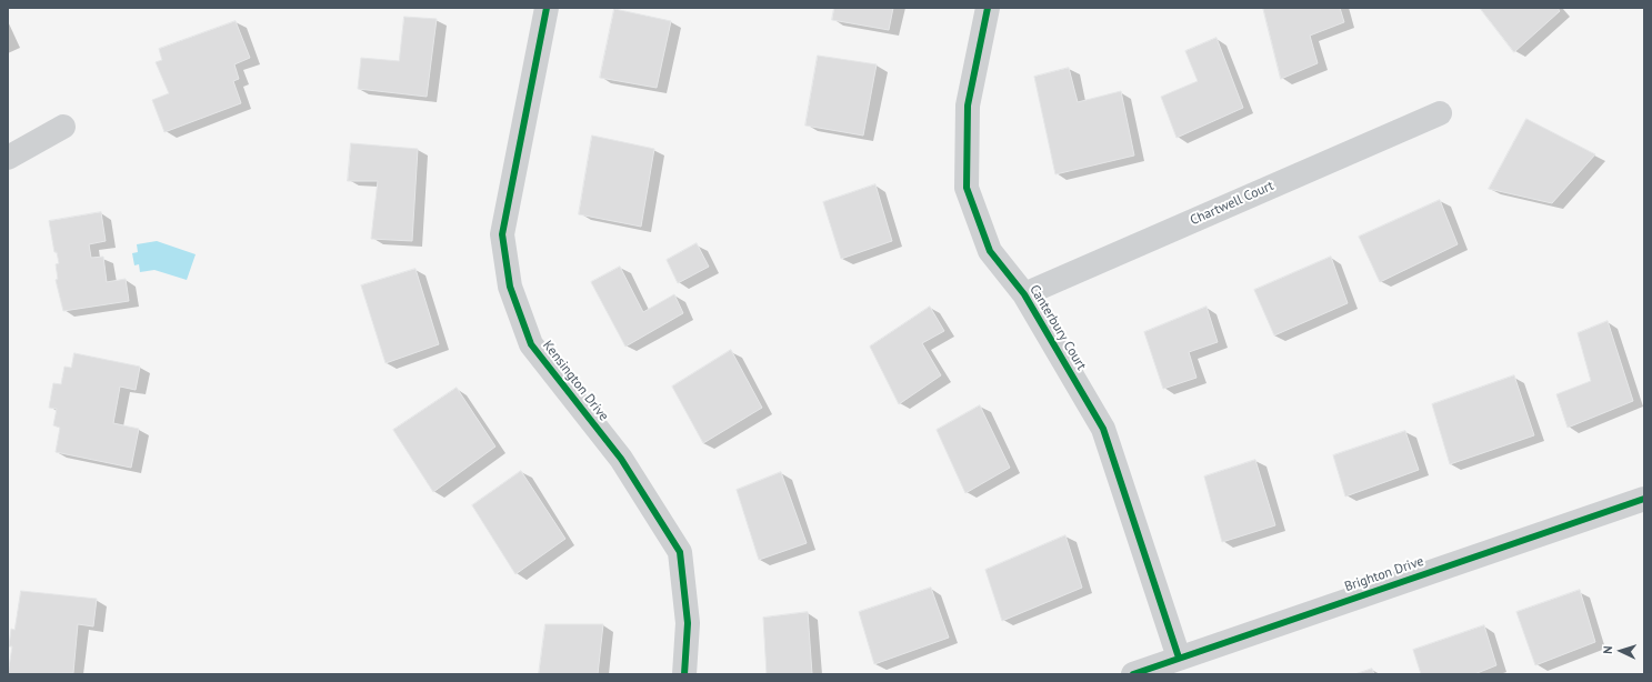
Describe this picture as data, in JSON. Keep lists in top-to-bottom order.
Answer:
{
  "streets": {
    "street": [
      "Chartwell Court",
      "Canterbury Court",
      "Kensington Drive",
      "Brighton Drive"
    ]
  },
  "crossings": [
    ["Chartwell Court", "Canterbury Court"],
    ["Canterbury Court", "Brighton Drive"]
  ],
  "north": "left"
}
